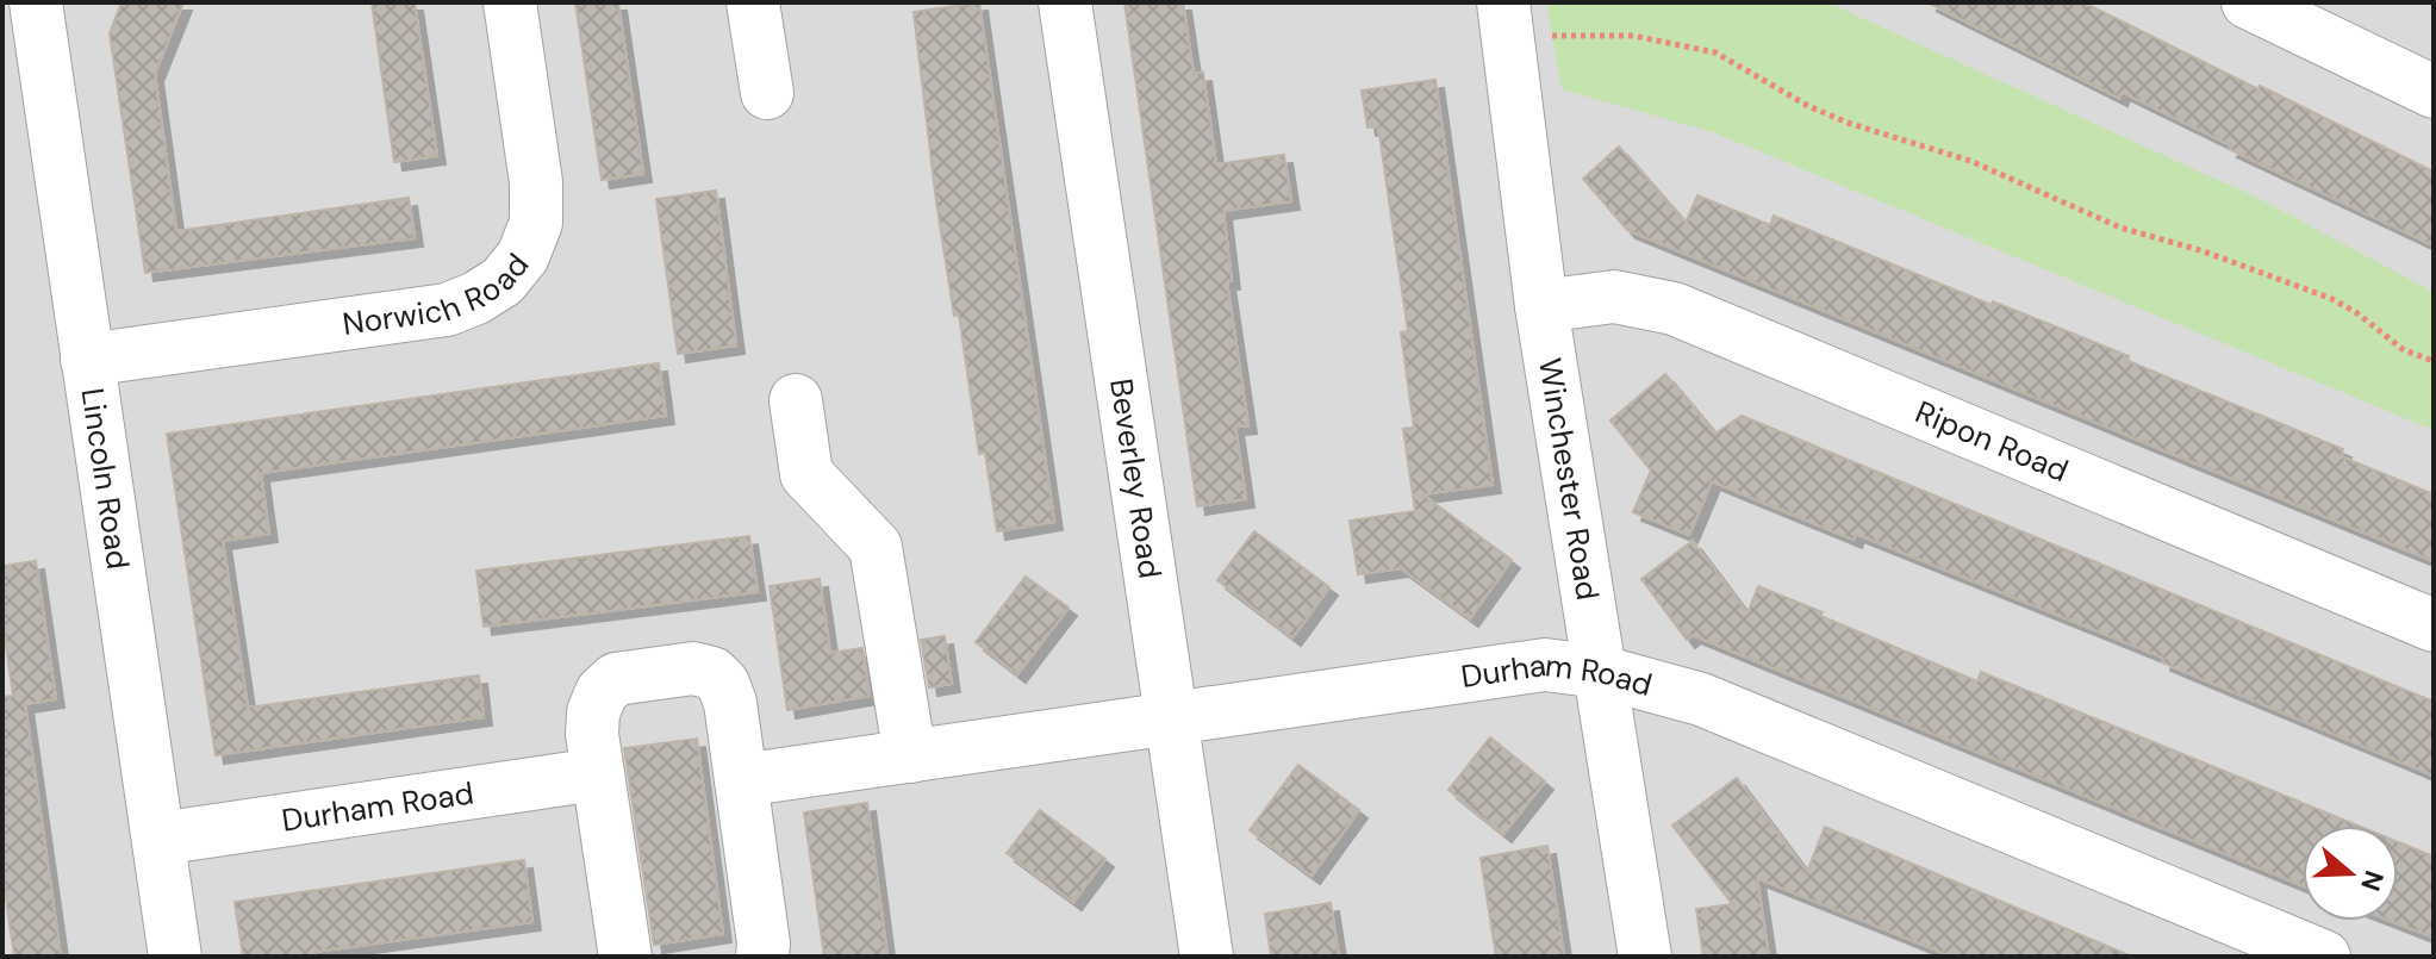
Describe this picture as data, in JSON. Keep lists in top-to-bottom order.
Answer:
{
  "streets": {
    "street": [
      "Norwich Road",
      "Ripon Road",
      "Lincoln Road",
      "Beverley Road",
      "Winchester Road",
      "Durham Road"
    ]
  },
  "crossings": [
    ["Norwich Road", "Lincoln Road"],
    ["Ripon Road", "Winchester Road"],
    ["Lincoln Road", "Durham Road"],
    ["Beverley Road", "Durham Road"],
    ["Winchester Road", "Durham Road"]
  ],
  "north": "right"
}
